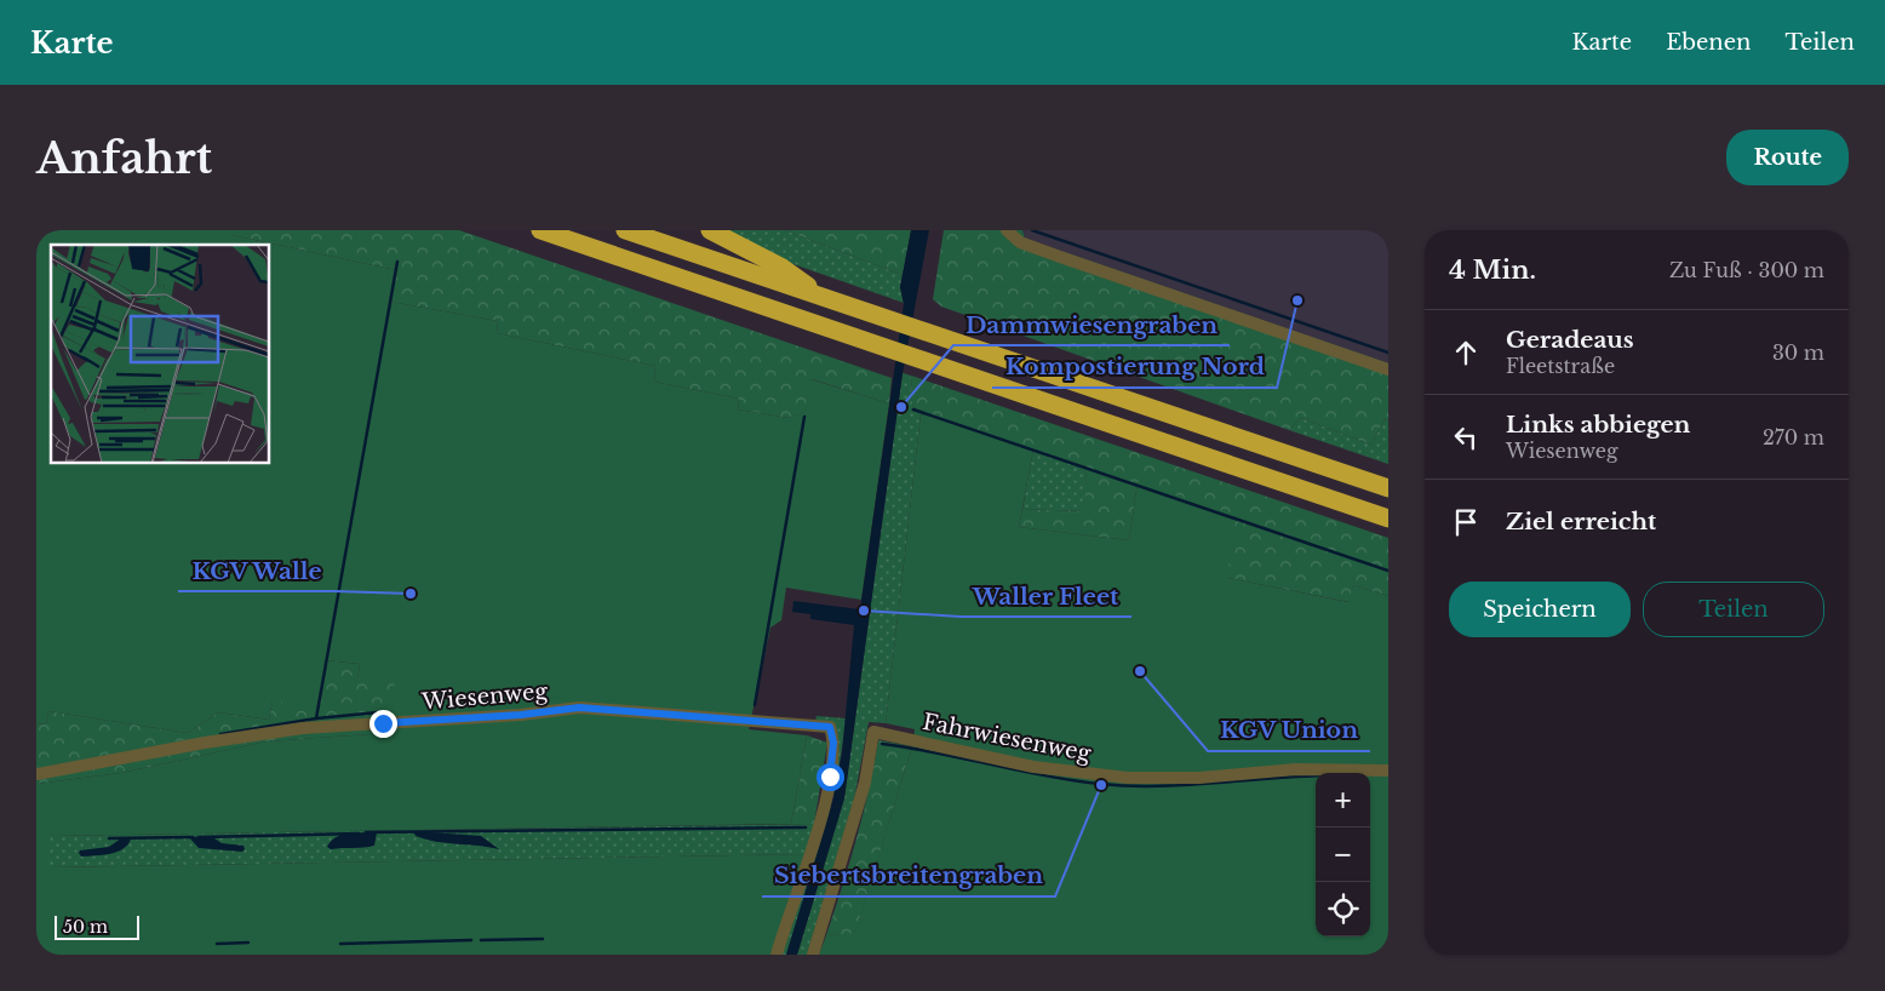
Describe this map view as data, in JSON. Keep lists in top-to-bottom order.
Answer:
{
  "streets": {
    "street": ["Wiesenweg", "Fahrwiesenweg"]
  },
  "places": [
    "Kompostierung Nord",
    "Dammwiesengraben",
    "KGV Walle",
    "Waller Fleet",
    "KGV Union",
    "Siebertsbreitengraben"
  ],
  "scale_bar": "50 m",
  "page": {
    "header": "Karte",
    "nav": ["Karte", "Ebenen", "Teilen"],
    "buttons": [
      "Route",
      ["Speichern", "Teilen"]
    ],
    "title": "Anfahrt",
    "heading": ["4 Min.", "Zu Fuß · 300 m"],
    "list": [
      ["Geradeaus", "Fleetstraße", "30 m"],
      ["Links abbiegen", "Wiesenweg", "270 m"],
      "Ziel erreicht"
    ],
    "map_buttons": ["+", "−"],
    "scale": "50 m"
  }
}
